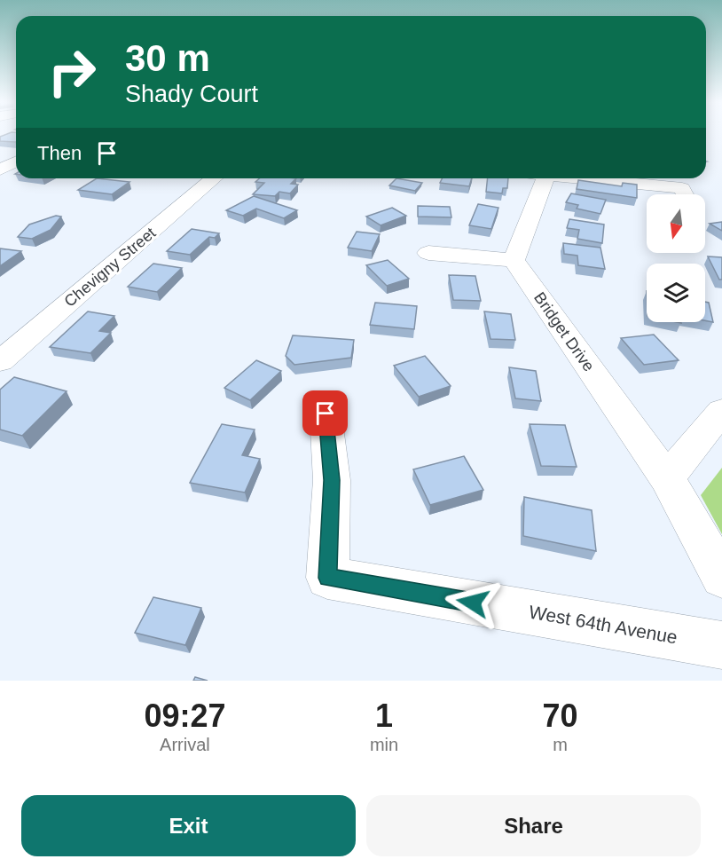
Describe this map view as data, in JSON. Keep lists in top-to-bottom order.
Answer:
{
  "streets": {
    "street": ["Chevigny Street", "Bridget Drive", "West 64th Avenue"]
  },
  "north": "bottom",
  "page": {
    "turn": ["30 m", "Shady Court"],
    "then": "Then",
    "eta": [
      "09:27",
      "Arrival",
      "1",
      "min",
      "70",
      "m"
    ],
    "buttons": ["Exit", "Share"]
  }
}
